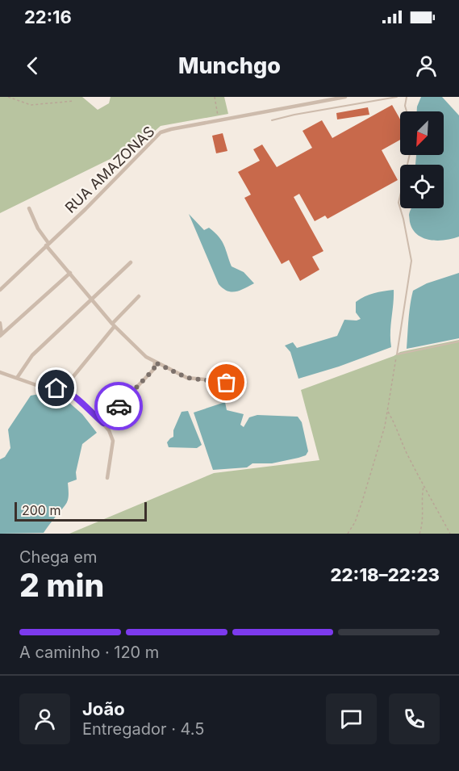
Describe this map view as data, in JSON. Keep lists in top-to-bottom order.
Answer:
{
  "streets": {
    "street": ["RUA AMAZONAS"]
  },
  "scale_bar": "200 m",
  "north": "bottom left",
  "page": {
    "status": "22:16",
    "header": "Munchgo",
    "scale": "200 m",
    "heading": ["2 min", "Chega em", "22:18–22:23"],
    "panel": ["João", "Entregador · 4.5"],
    "bar": "A caminho · 120 m"
  }
}
